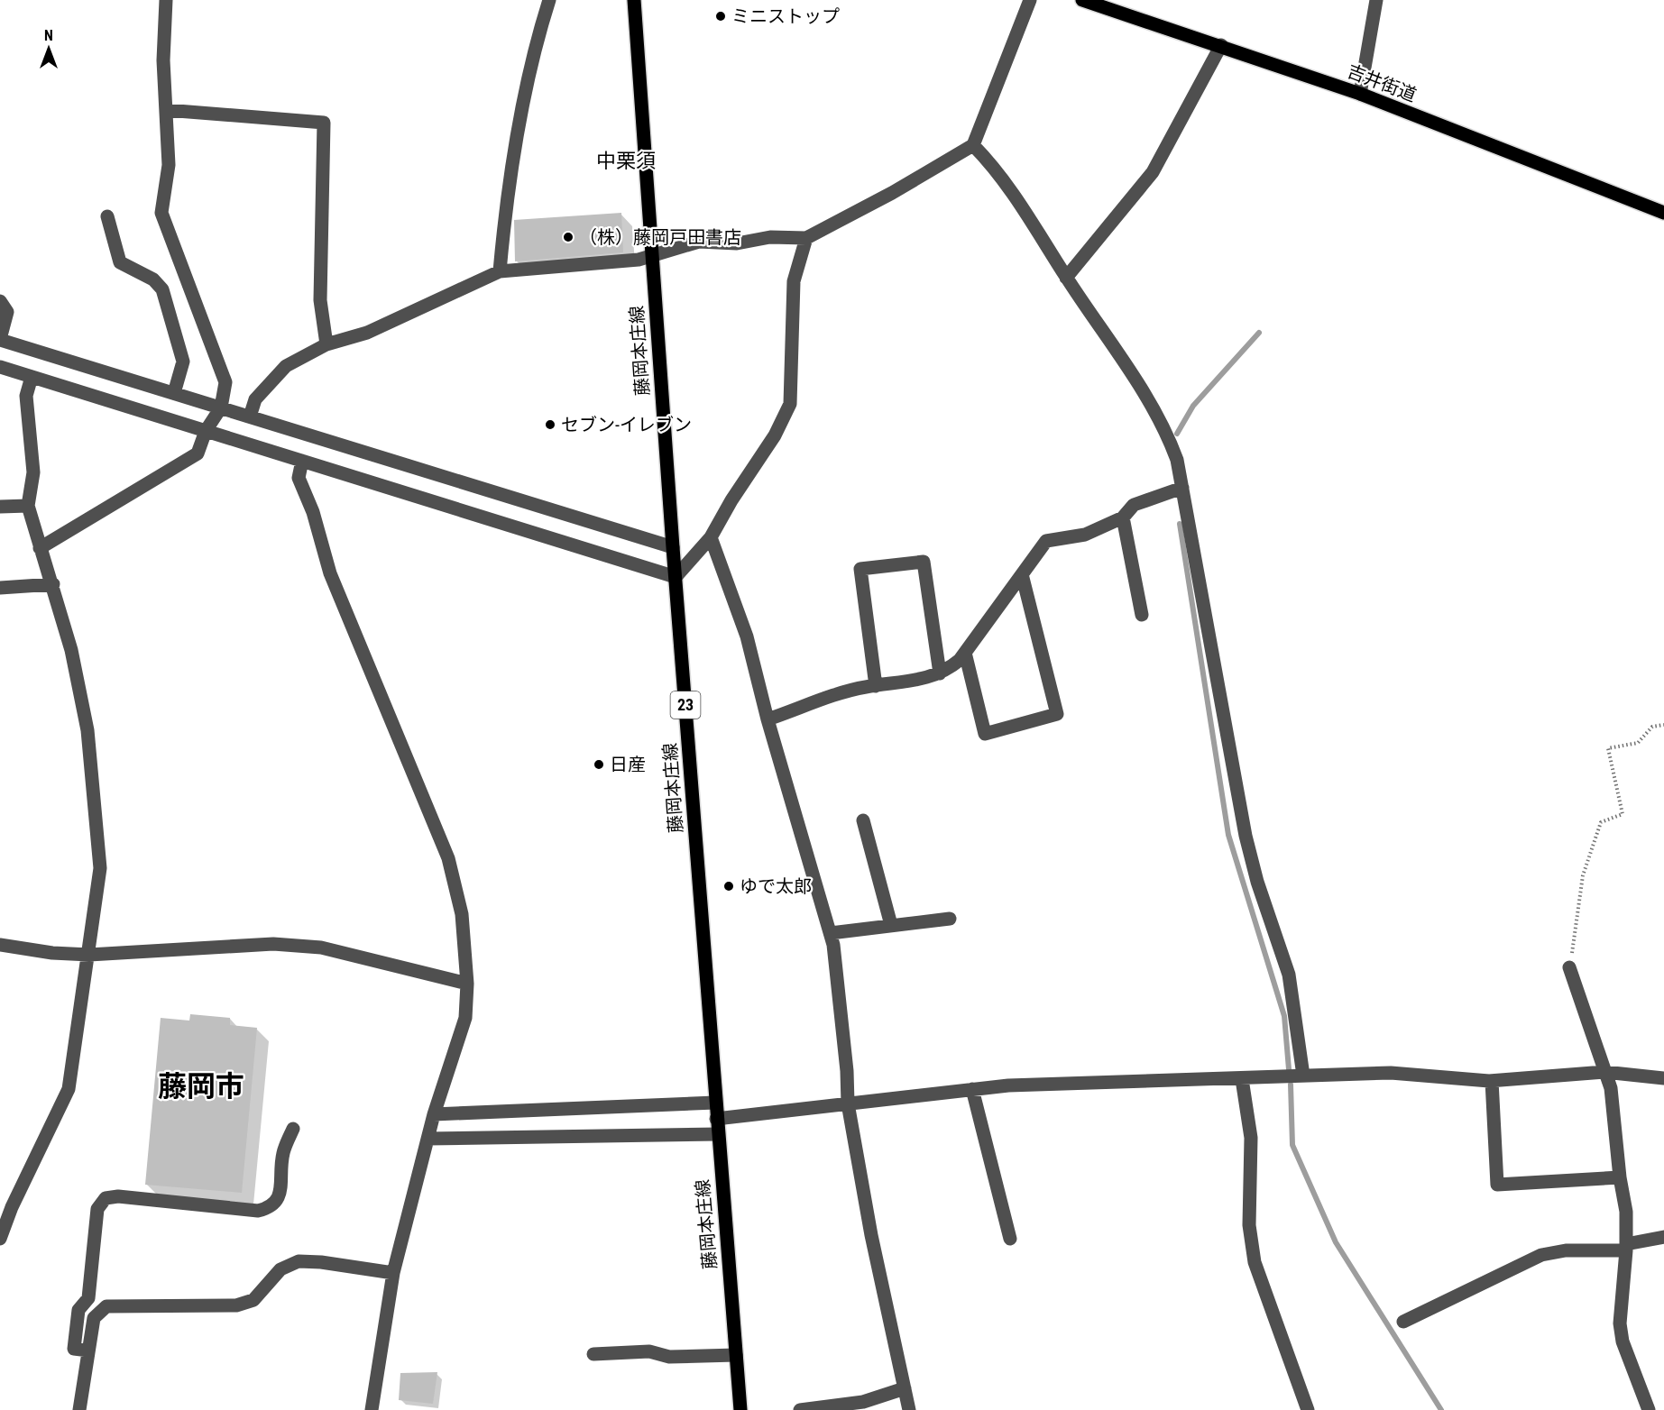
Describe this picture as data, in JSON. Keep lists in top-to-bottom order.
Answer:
{
  "streets": {
    "main road": ["吉井街道", "藤岡本庄線", "23"]
  },
  "districts": ["中栗須", "藤岡市"],
  "places": [
    "ミニストップ",
    "（株）藤岡戸田書店",
    "セブン-イレブン",
    "日産",
    "ゆで太郎"
  ],
  "north": "top"
}
